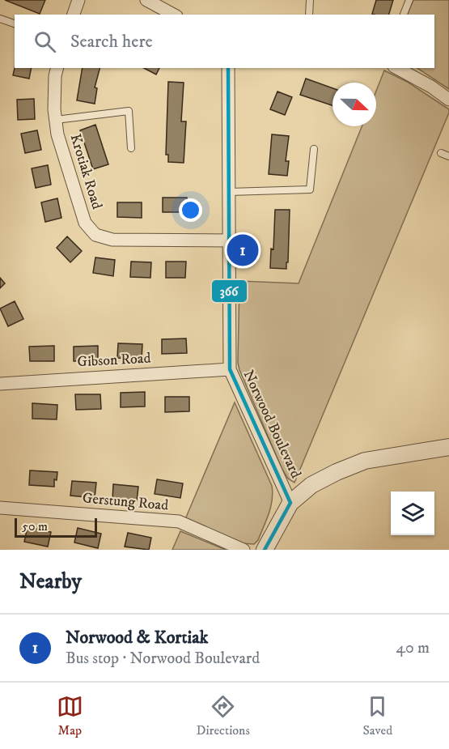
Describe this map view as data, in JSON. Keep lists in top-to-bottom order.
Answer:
{
  "streets": {
    "street": [
      "Krotiak Road",
      "Gibson Road",
      "Norwood Boulevard",
      "Gerstung Road"
    ]
  },
  "crossings": [
    ["Krotiak Road", "Norwood Boulevard"],
    ["Gibson Road", "Norwood Boulevard"]
  ],
  "lines": ["transit line 366"],
  "scale_bar": "50 m",
  "north": "right",
  "page": {
    "search": "Search here",
    "pins": "1",
    "scale": "50 m",
    "heading": "Nearby",
    "list": [
      {
        "mark": "1",
        "name": "Norwood & Kortiak",
        "note": "Bus stop · Norwood Boulevard",
        "value": "40 m"
      }
    ],
    "nav": ["Map", "Directions", "Saved"]
  }
}
